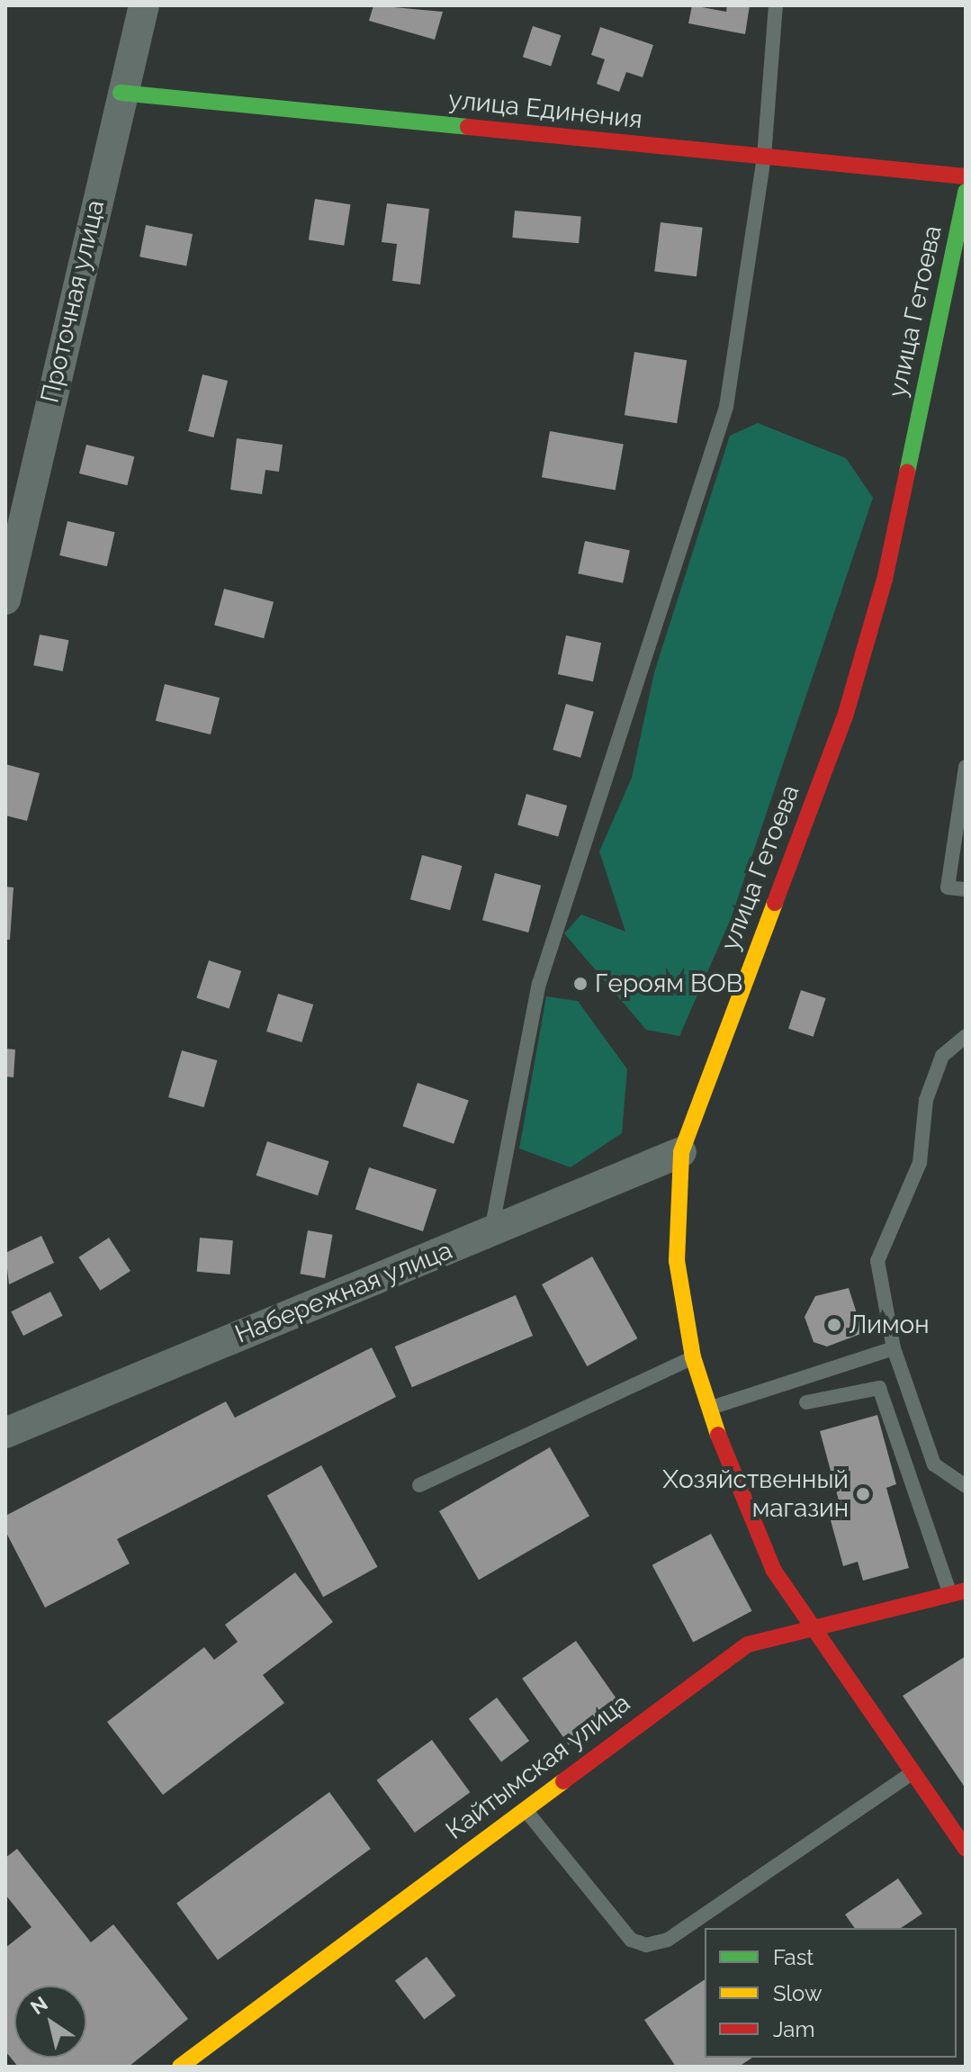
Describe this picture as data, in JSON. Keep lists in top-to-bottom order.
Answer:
{
  "streets": {
    "street": [
      "улица Единения",
      "Проточная улица",
      "улица Гетоева",
      "Набережная улица",
      "Кайтымская улица"
    ]
  },
  "crossings": [
    ["улица Единения", "Проточная улица"],
    ["улица Гетоева", "Набережная улица"],
    ["улица Гетоева", "Кайтымская улица"]
  ],
  "places": ["Героям ВОВ", "Лимон", "Хозяйственный магазин"],
  "legend": ["Fast", "Slow", "Jam"],
  "north": "top left"
}
